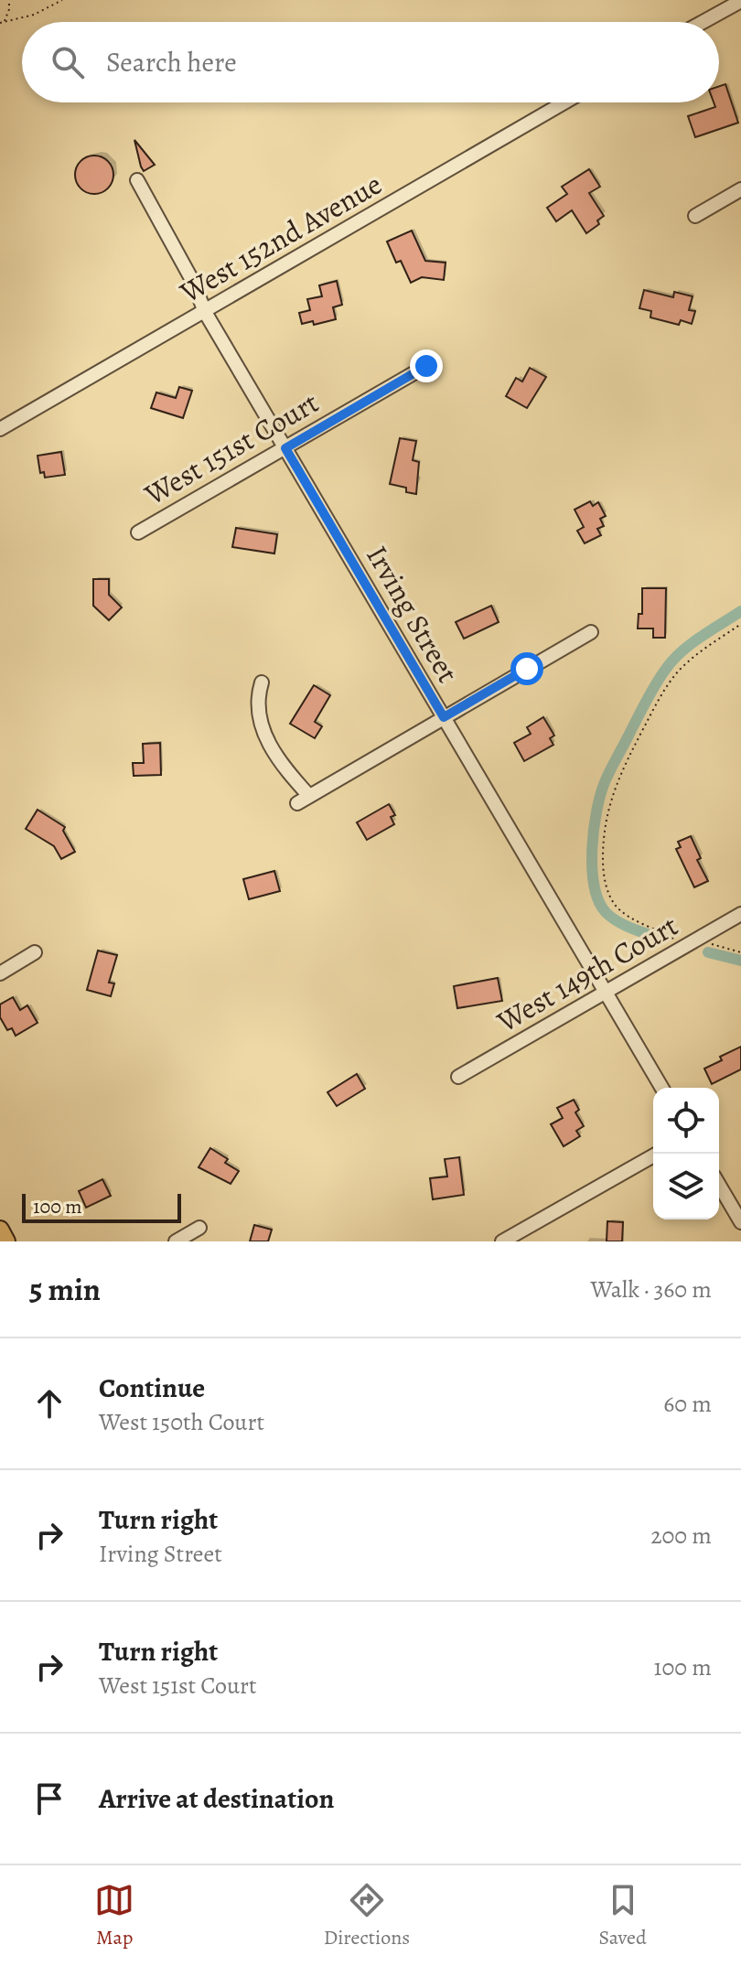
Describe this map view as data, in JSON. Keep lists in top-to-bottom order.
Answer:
{
  "streets": {
    "street": [
      "West 152nd Avenue",
      "West 151st Court",
      "Irving Street",
      "West 149th Court"
    ]
  },
  "crossings": [
    ["West 152nd Avenue", "Irving Street"],
    ["West 151st Court", "Irving Street"],
    ["Irving Street", "West 149th Court"]
  ],
  "scale_bar": "100 m",
  "page": {
    "search": "Search here",
    "scale": "100 m",
    "heading": ["5 min", "Walk · 360 m"],
    "list": [
      ["Continue", "West 150th Court", "60 m"],
      ["Turn right", "Irving Street", "200 m"],
      ["Turn right", "West 151st Court", "100 m"],
      "Arrive at destination"
    ],
    "nav": ["Map", "Directions", "Saved"]
  }
}
